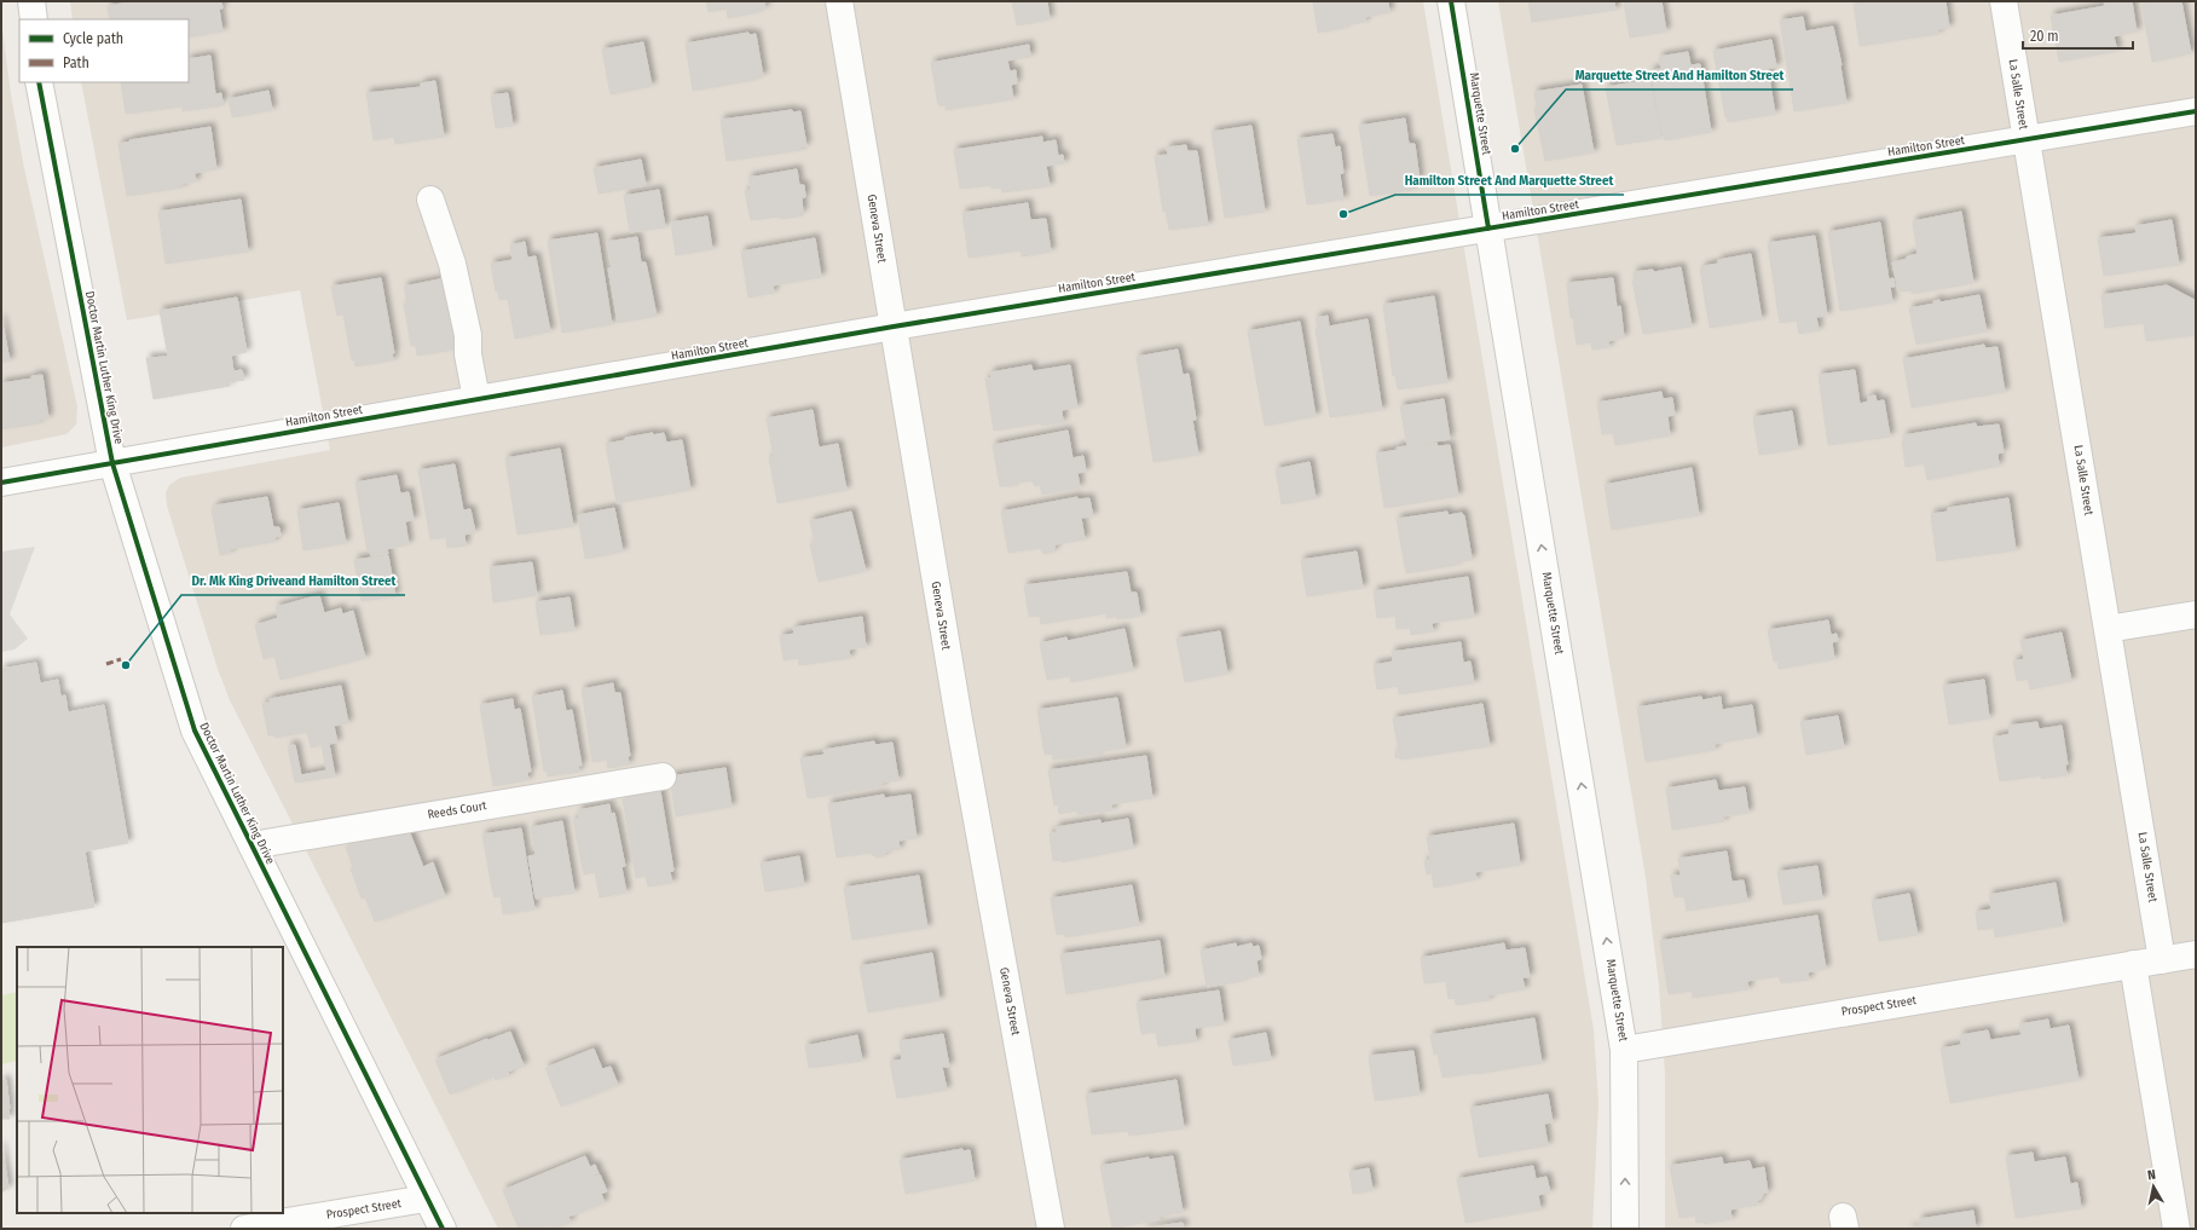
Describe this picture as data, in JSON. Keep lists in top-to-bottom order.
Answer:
{
  "streets": {
    "street": [
      "La Salle Street",
      "Marquette Street",
      "Hamilton Street",
      "Geneva Street",
      "Doctor Martin Luther King Drive",
      "Reeds Court",
      "Prospect Street"
    ]
  },
  "crossings": [
    ["La Salle Street", "Hamilton Street"],
    ["La Salle Street", "Prospect Street"],
    ["Marquette Street", "Hamilton Street"],
    ["Marquette Street", "Prospect Street"],
    ["Hamilton Street", "Geneva Street"],
    ["Hamilton Street", "Doctor Martin Luther King Drive"],
    ["Doctor Martin Luther King Drive", "Reeds Court"],
    ["Doctor Martin Luther King Drive", "Prospect Street"]
  ],
  "one_way": ["Marquette Street"],
  "places": ["Marquette Street And Hamilton Street", "Hamilton Street And Marquette Street", "Dr. Mk King Driveand Hamilton Street"],
  "legend": ["Cycle path", "Path"],
  "scale_bar": "20 m",
  "north": "top"
}
